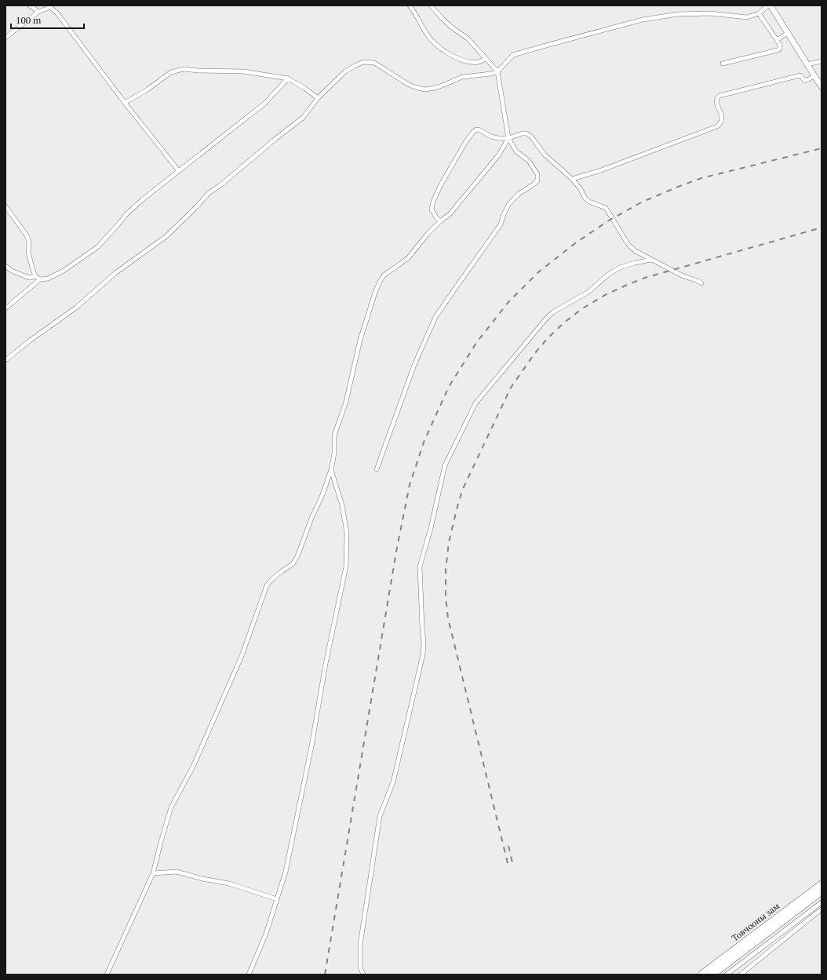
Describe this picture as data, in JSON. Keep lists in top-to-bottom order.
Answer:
{
  "streets": {
    "highway": ["Товчооны зам"]
  },
  "scale_bar": "100 m"
}
